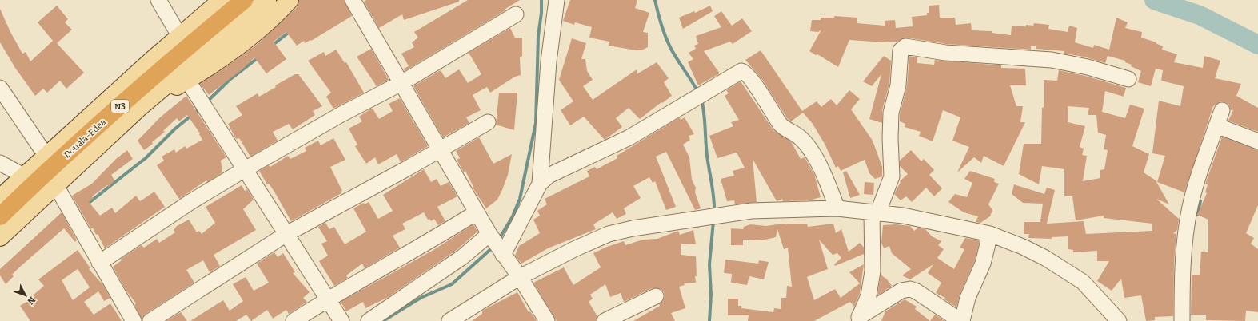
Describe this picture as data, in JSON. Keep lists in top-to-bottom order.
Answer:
{
  "streets": {
    "highway": ["N3", "Douala-Edea"]
  },
  "north": "bottom right"
}
